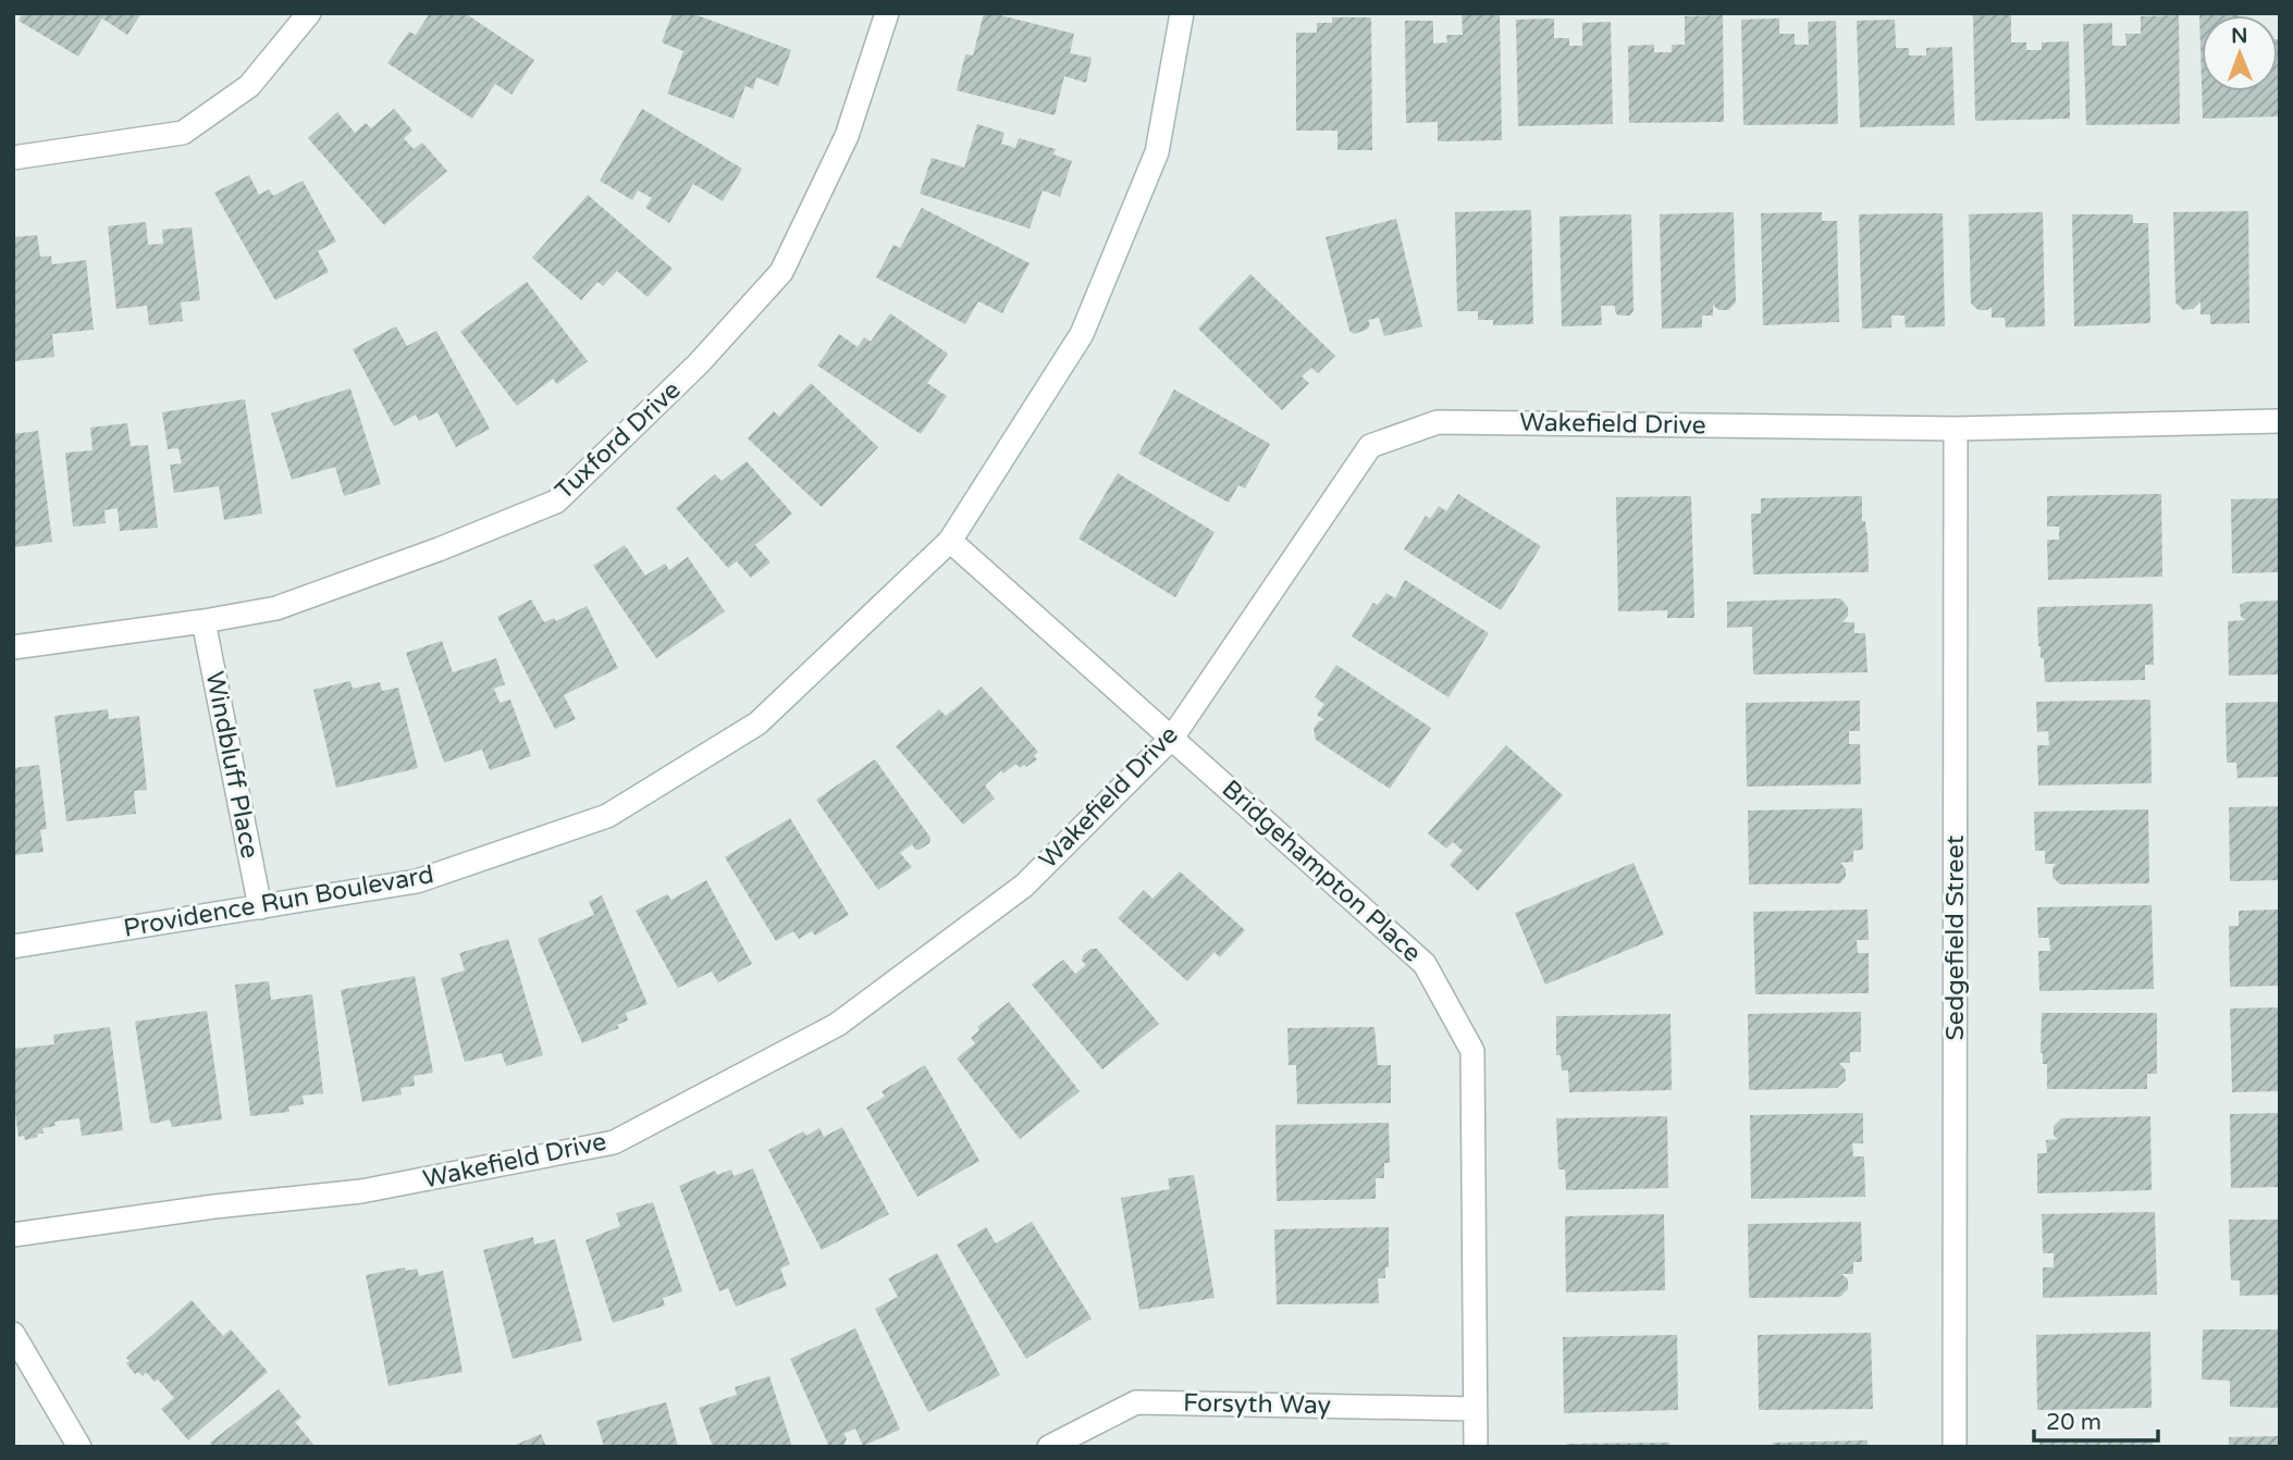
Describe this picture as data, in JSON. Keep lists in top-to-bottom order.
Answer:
{
  "streets": {
    "street": [
      "Wakefield Drive",
      "Tuxford Drive",
      "Windbluff Place",
      "Bridgehampton Place",
      "Providence Run Boulevard",
      "Sedgefield Street",
      "Forsyth Way"
    ]
  },
  "crossings": [
    ["Wakefield Drive", "Bridgehampton Place"],
    ["Wakefield Drive", "Sedgefield Street"],
    ["Tuxford Drive", "Windbluff Place"],
    ["Windbluff Place", "Providence Run Boulevard"],
    ["Bridgehampton Place", "Providence Run Boulevard"],
    ["Bridgehampton Place", "Forsyth Way"]
  ],
  "scale_bar": "20 m",
  "north": "top"
}
